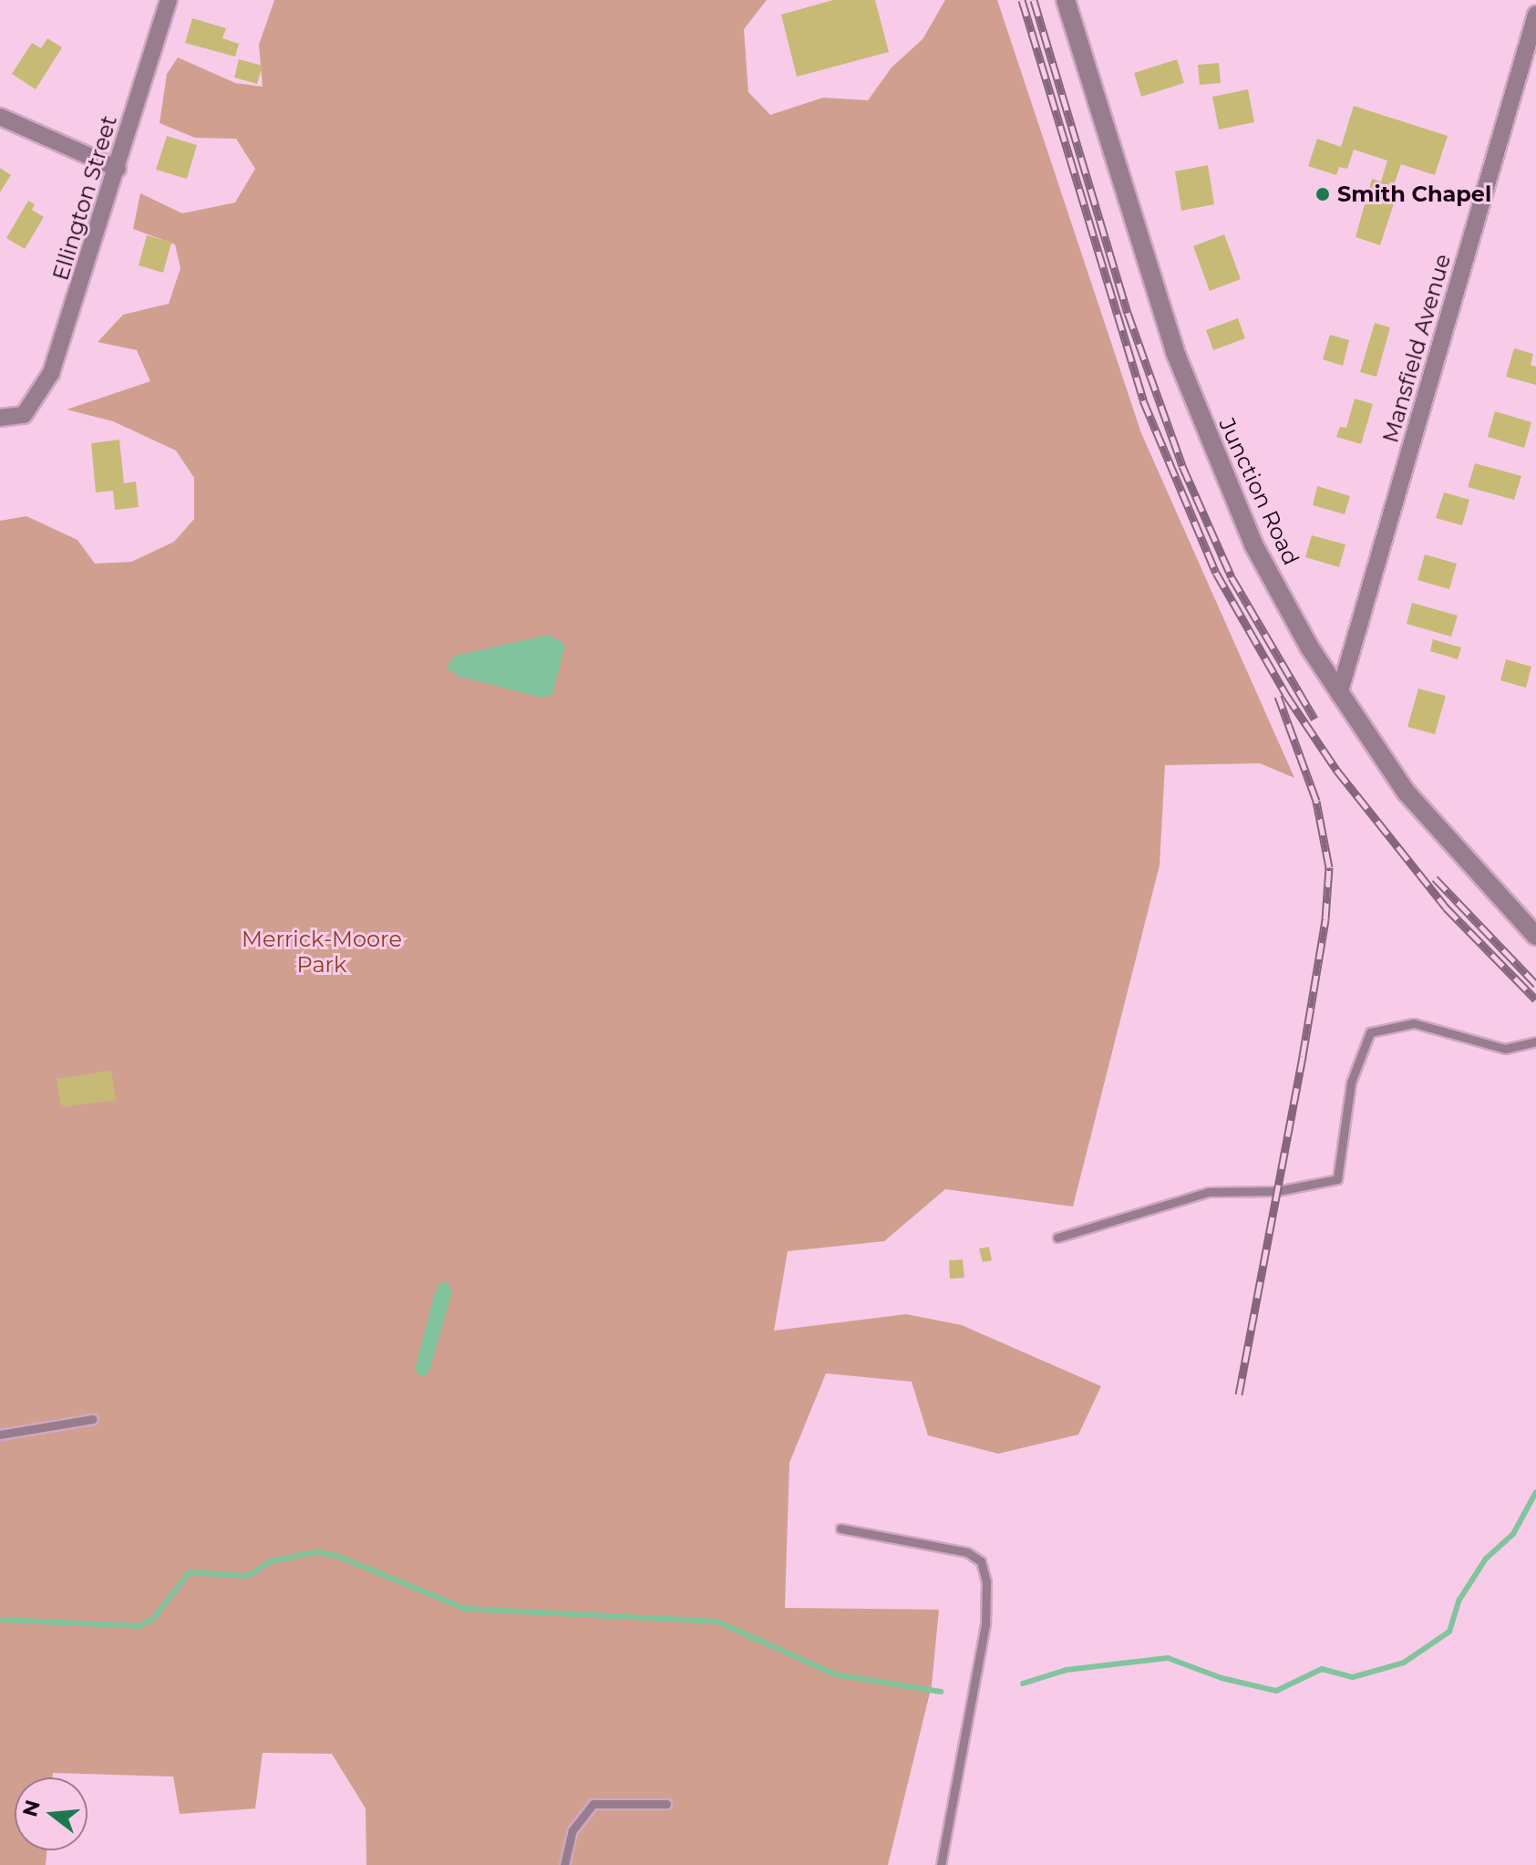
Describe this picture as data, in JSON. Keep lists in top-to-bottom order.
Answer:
{
  "streets": {
    "street": ["Ellington Street", "Mansfield Avenue", "Junction Road"]
  },
  "crossings": [
    ["Mansfield Avenue", "Junction Road"]
  ],
  "parks": ["Merrick-Moore Park"],
  "places": ["Smith Chapel"],
  "north": "left"
}
